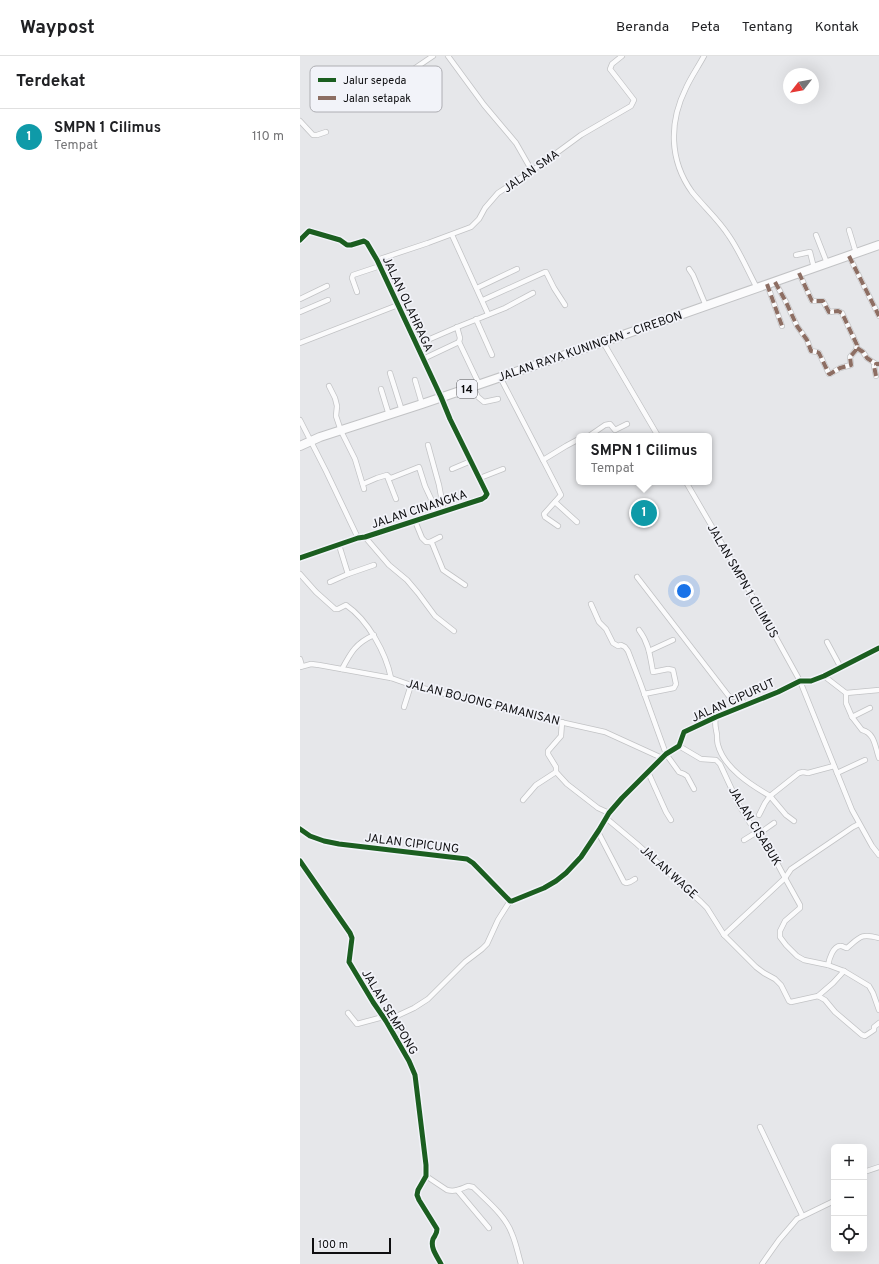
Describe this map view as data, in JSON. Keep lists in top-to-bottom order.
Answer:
{
  "streets": {
    "highway": ["JALAN RAYA KUNINGAN - CIREBON", "14"],
    "street": [
      "JALAN SMA",
      "JALAN OLAHRAGA",
      "JALAN CINANGKA",
      "JALAN SMPN 1 CILIMUS",
      "JALAN CIPURUT",
      "JALAN BOJONG PAMANISAN",
      "JALAN CISABUK",
      "JALAN CIPICUNG",
      "JALAN WAGE",
      "JALAN SEMPONG"
    ]
  },
  "crossings": [
    ["JALAN SMA", "JALAN OLAHRAGA"],
    ["JALAN OLAHRAGA", "JALAN RAYA KUNINGAN - CIREBON"],
    ["JALAN OLAHRAGA", "JALAN CINANGKA"],
    ["JALAN RAYA KUNINGAN - CIREBON", "JALAN CINANGKA"],
    ["JALAN SMPN 1 CILIMUS", "JALAN CIPURUT"],
    ["JALAN CIPURUT", "JALAN BOJONG PAMANISAN"],
    ["JALAN CIPURUT", "JALAN CISABUK"],
    ["JALAN CIPURUT", "JALAN CIPICUNG"],
    ["JALAN CIPURUT", "JALAN WAGE"]
  ],
  "legend": ["Jalur sepeda", "Jalan setapak"],
  "scale_bar": "100 m",
  "north": "bottom left",
  "page": {
    "header": "Waypost",
    "nav": [
      "Beranda",
      "Peta",
      "Tentang",
      "Kontak"
    ],
    "heading": "Terdekat",
    "list": [
      {
        "mark": "1",
        "name": "SMPN 1 Cilimus",
        "note": "Tempat",
        "value": "110 m"
      }
    ],
    "popup": ["SMPN 1 Cilimus", "Tempat"],
    "pins": "1",
    "map_buttons": ["+", "−"],
    "scale": "100 m"
  }
}
